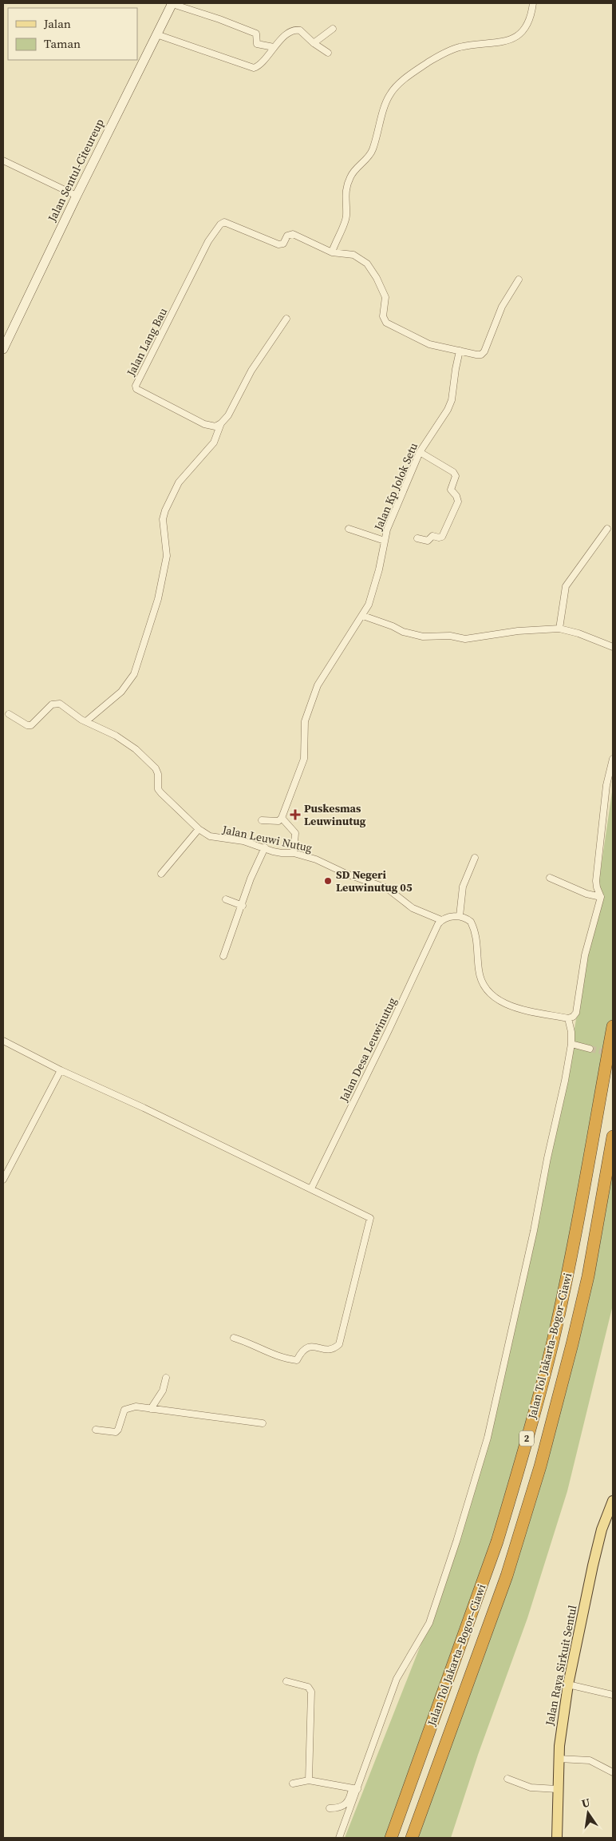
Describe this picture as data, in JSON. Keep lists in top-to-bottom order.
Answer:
{
  "streets": {
    "highway": ["Jalan Tol Jakarta–Bogor–Ciawi", "2"],
    "main road": ["Jalan Raya Sirkuit Sentul"],
    "street": [
      "Jalan Sentul-Citeureup",
      "Jalan Lang Bau",
      "Jalan Kp Jolok Setu",
      "Jalan Leuwi Nutug",
      "Jalan Desa Leuwinutug"
    ]
  },
  "crossings": [
    ["Jalan Leuwi Nutug", "Jalan Desa Leuwinutug"]
  ],
  "places": {
    "health": ["Puskesmas Leuwinutug"],
    "other": ["SD Negeri Leuwinutug 05"]
  },
  "legend": ["Jalan", "Taman"],
  "north": "top"
}
